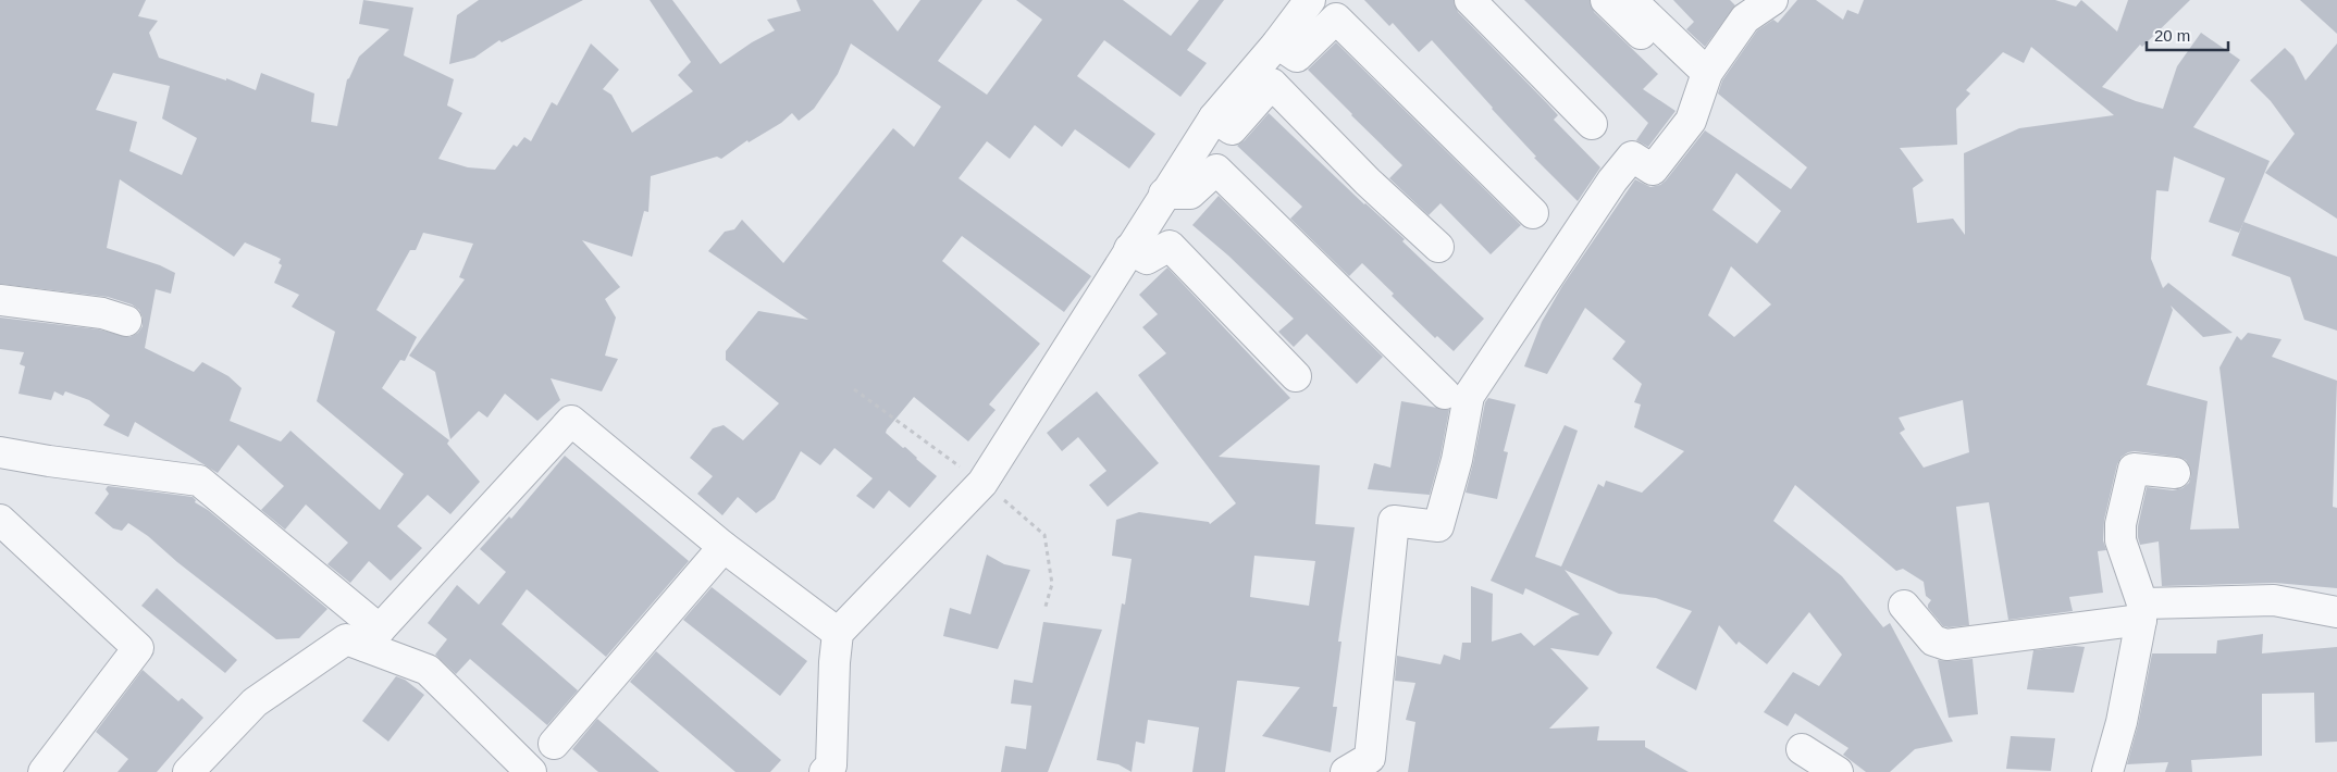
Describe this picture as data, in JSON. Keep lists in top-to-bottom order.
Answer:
{
  "scale_bar": "20 m"
}
